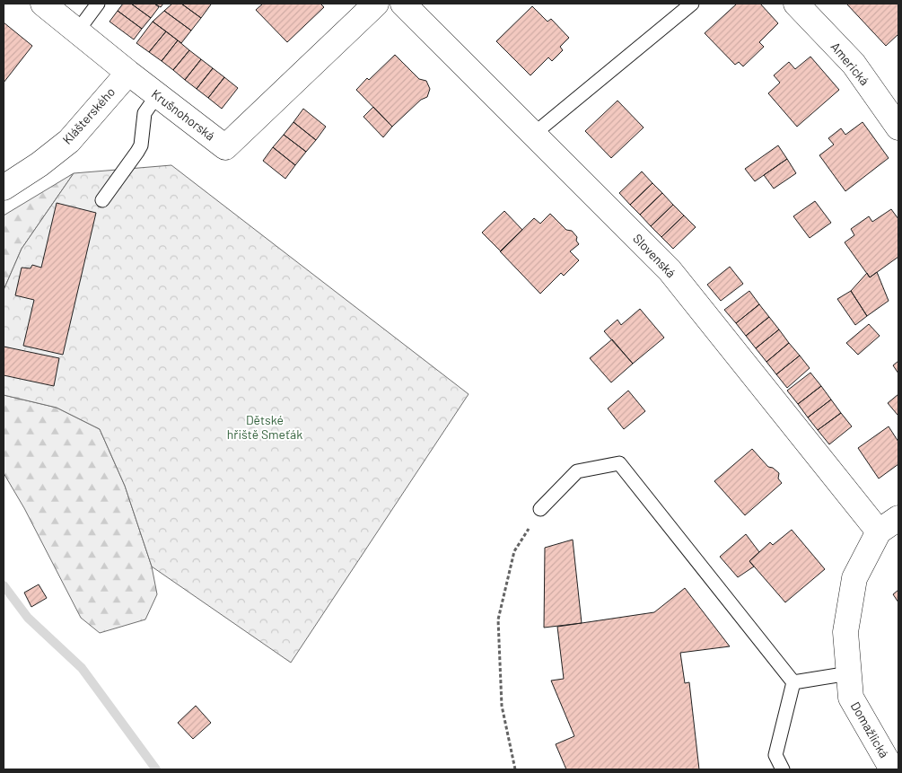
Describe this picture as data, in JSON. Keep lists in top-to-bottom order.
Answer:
{
  "streets": {
    "street": [
      "Americká",
      "Krušnohorská",
      "Klášterského",
      "Slovenská",
      "Domažlická"
    ]
  },
  "crossings": [
    ["Krušnohorská", "Klášterského"],
    ["Slovenská", "Domažlická"]
  ],
  "parks": ["Dětské hřiště Smeťák"]
}
